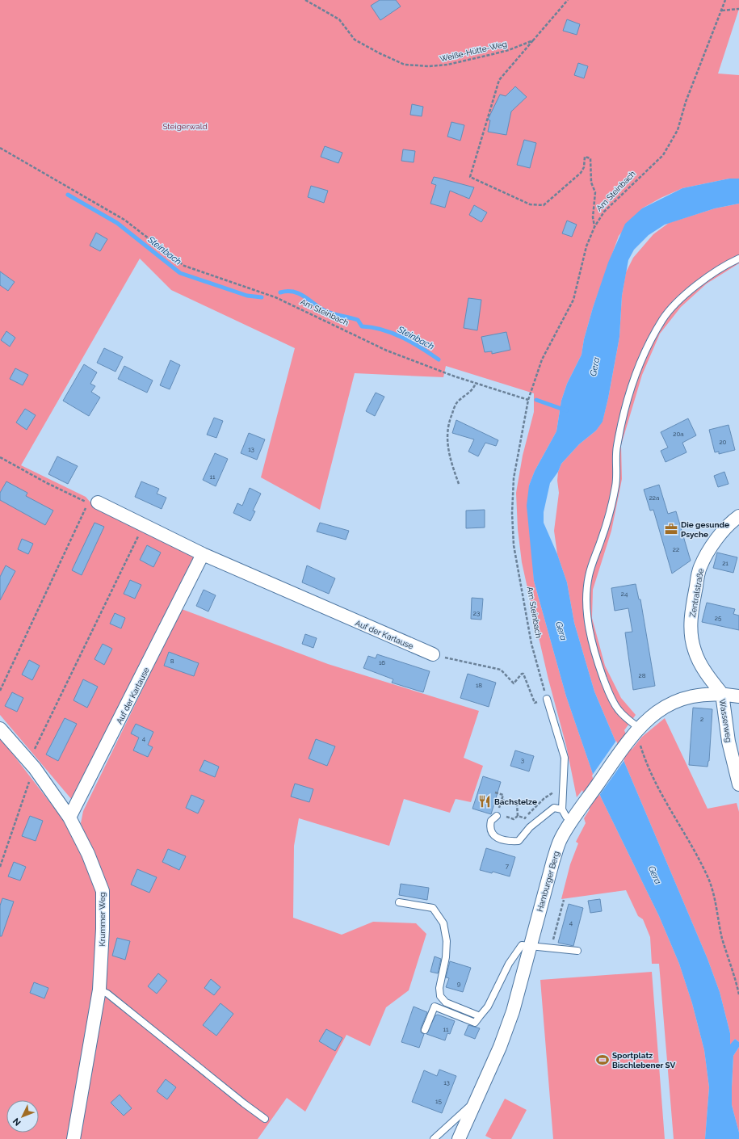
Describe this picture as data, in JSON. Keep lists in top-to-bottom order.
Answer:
{
  "streets": {
    "street": [
      "Zentralstraße",
      "Auf der Kartause",
      "Wasserweg",
      "Hamburger Berg",
      "Krummer Weg"
    ],
    "path": ["Weiße-Hütte-Weg", "Am Steinbach"]
  },
  "crossings": [
    ["Zentralstraße", "Wasserweg"],
    ["Zentralstraße", "Hamburger Berg"],
    ["Auf der Kartause", "Krummer Weg"],
    ["Wasserweg", "Hamburger Berg"]
  ],
  "water": ["Steinbach", "Gera"],
  "parks": ["Steigerwald"],
  "places": {
    "office": ["Die gesunde Psyche"],
    "restaurant": ["Bachstelze"],
    "sports": ["Sportplatz Bischlebener SV"]
  },
  "house_numbers": [
    "20a",
    "20",
    "13",
    "11",
    "22a",
    "22",
    "21",
    "24",
    "23",
    "25",
    "8",
    "16",
    "28",
    "18",
    "2",
    "4",
    "3",
    "7",
    "4",
    "9",
    "11",
    "13",
    "15"
  ],
  "north": "bottom left"
}
